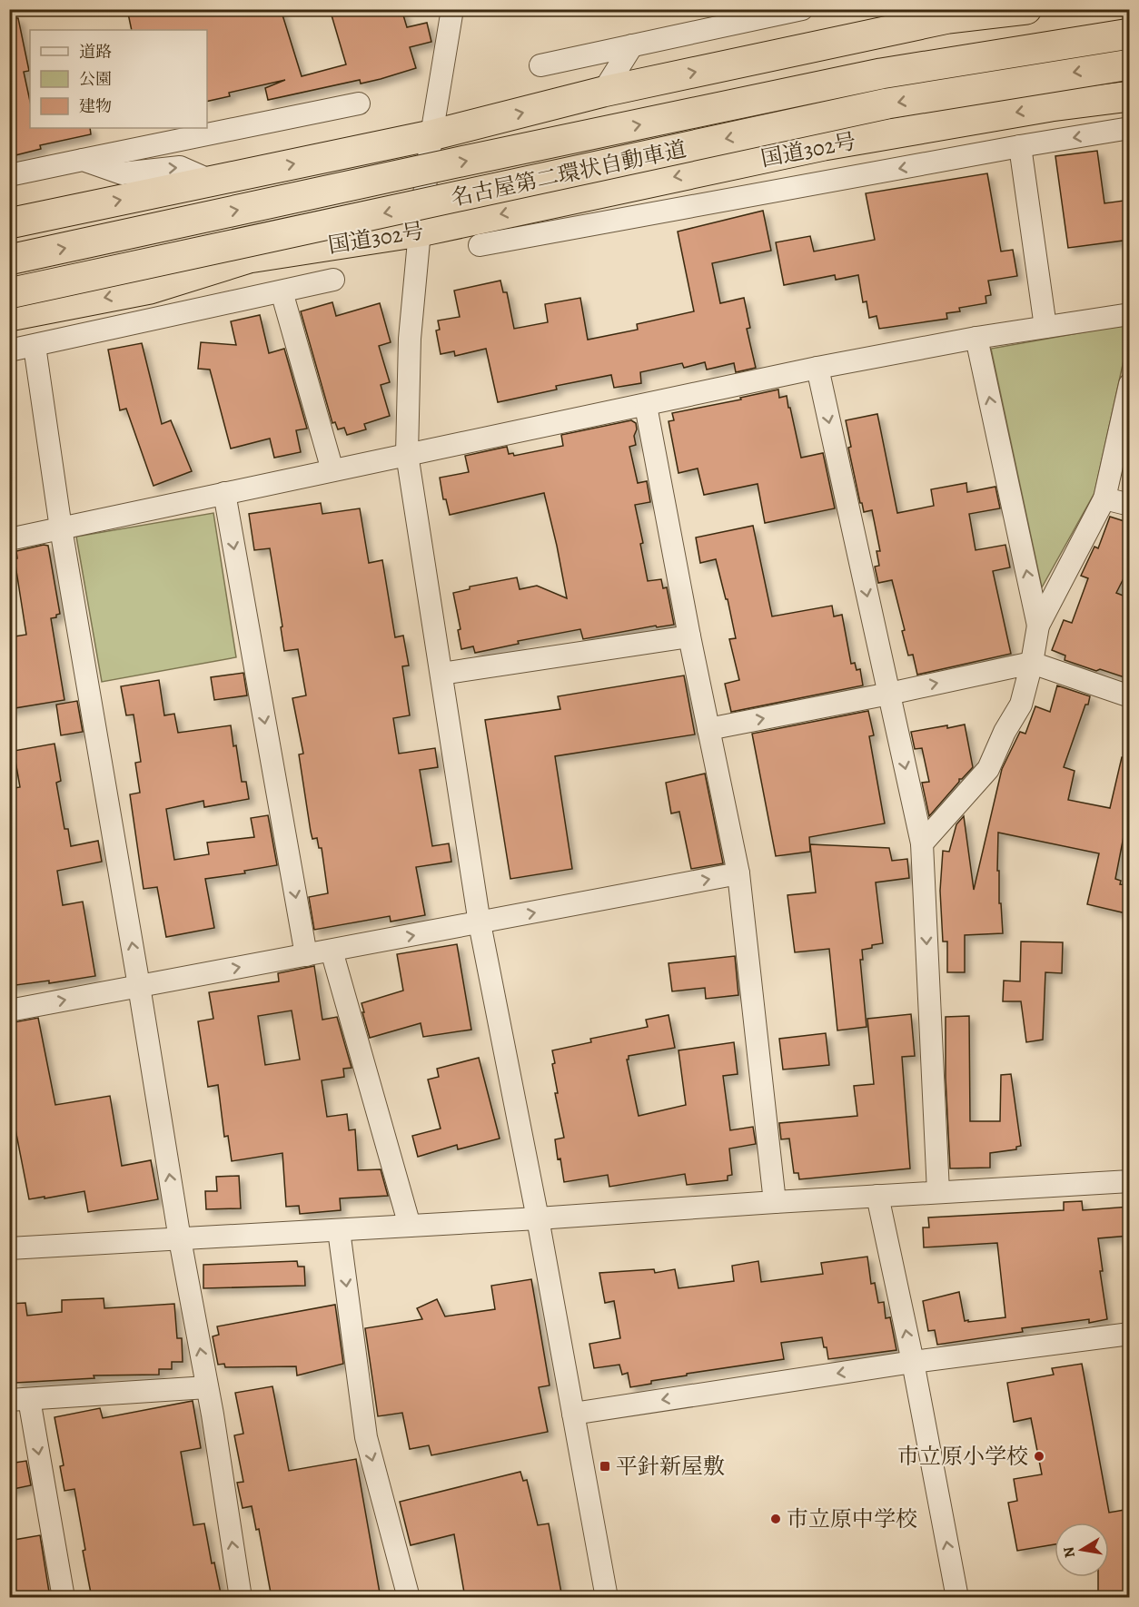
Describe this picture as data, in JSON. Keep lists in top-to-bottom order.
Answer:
{
  "streets": {
    "highway": ["国道302号", "名古屋第二環状自動車道"]
  },
  "places": {
    "other": ["市立原小学校", "市立原中学校"],
    "transit": ["平針新屋敷"]
  },
  "legend": ["道路", "公園", "建物"],
  "north": "left"
}
